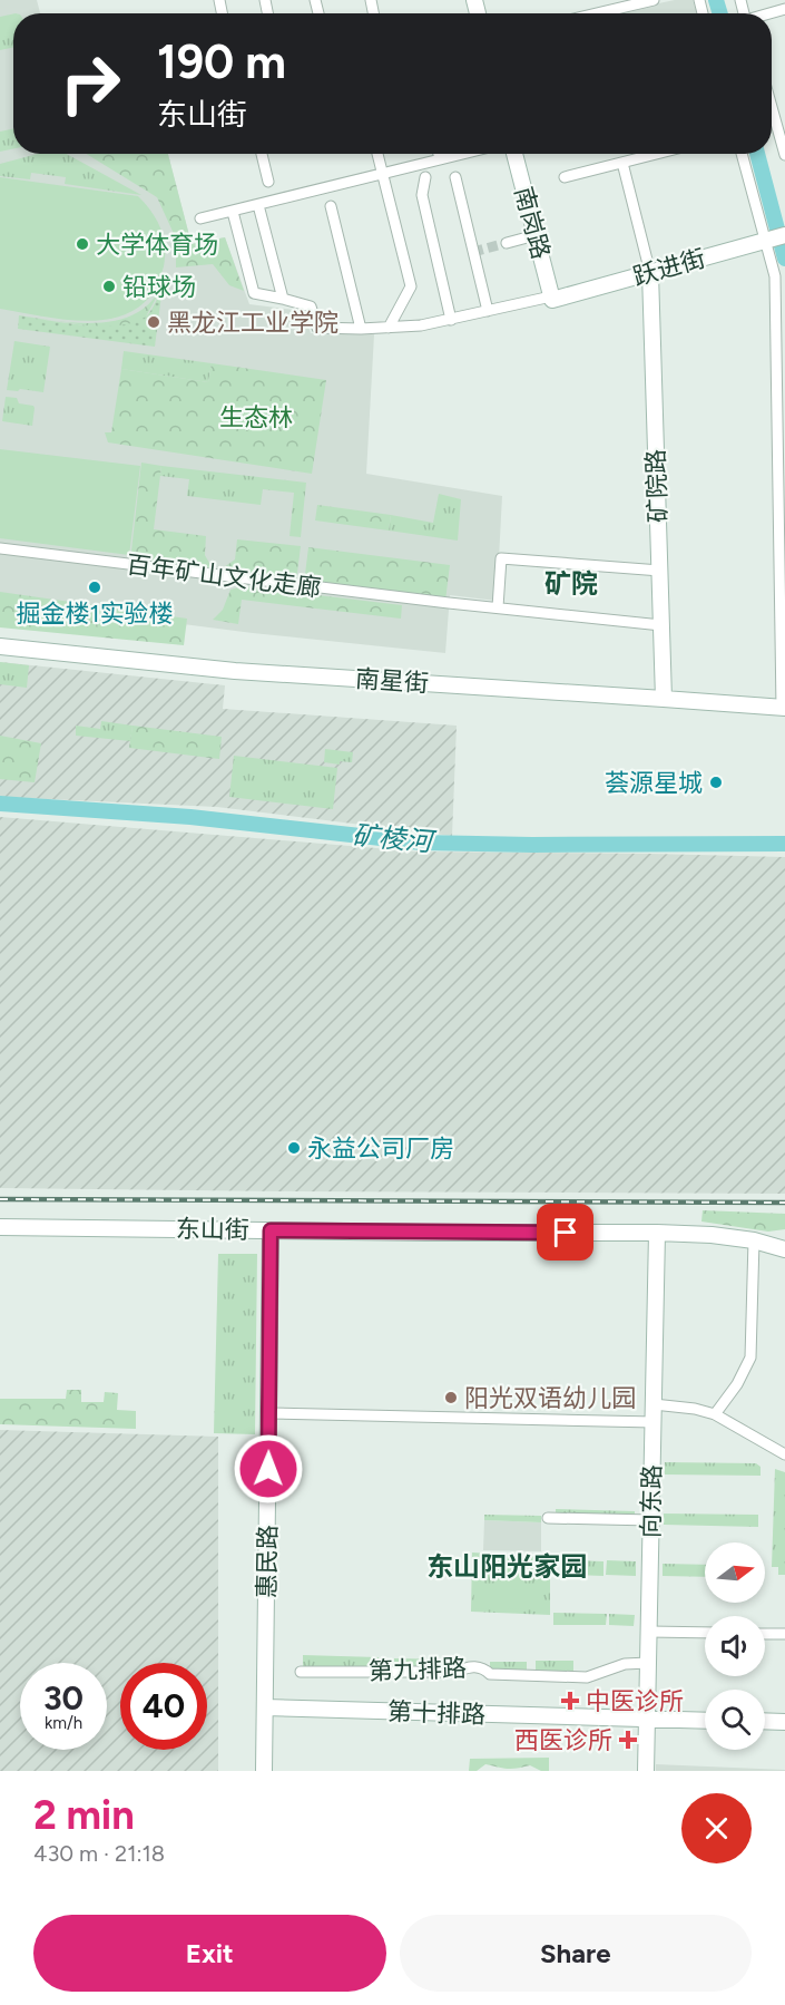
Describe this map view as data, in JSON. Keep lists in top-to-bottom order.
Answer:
{
  "streets": {
    "street": [
      "南岗路",
      "跃进街",
      "矿院路",
      "百年矿山文化走廊",
      "南星街",
      "东山街",
      "向东路",
      "惠民路",
      "第九排路",
      "第十排路"
    ]
  },
  "crossings": [
    ["南岗路", "跃进街"],
    ["跃进街", "矿院路"],
    ["矿院路", "百年矿山文化走廊"],
    ["矿院路", "南星街"],
    ["东山街", "向东路"],
    ["东山街", "惠民路"],
    ["向东路", "第九排路"],
    ["向东路", "第十排路"],
    ["惠民路", "第十排路"]
  ],
  "districts": ["矿院", "东山阳光家园"],
  "water": ["矿棱河"],
  "parks": ["生态林"],
  "places": {
    "other": [
      "大学体育场",
      "铅球场",
      "黑龙江工业学院",
      "掘金楼1实验楼",
      "荟源星城",
      "永益公司厂房",
      "阳光双语幼儿园"
    ],
    "health": ["中医诊所", "西医诊所"]
  },
  "north": "right",
  "page": {
    "turn": ["190 m", "东山街"],
    "speed": "30 km/h",
    "limit": "40",
    "heading": ["2 min", "430 m · 21:18"],
    "buttons": ["Exit", "Share"]
  }
}
